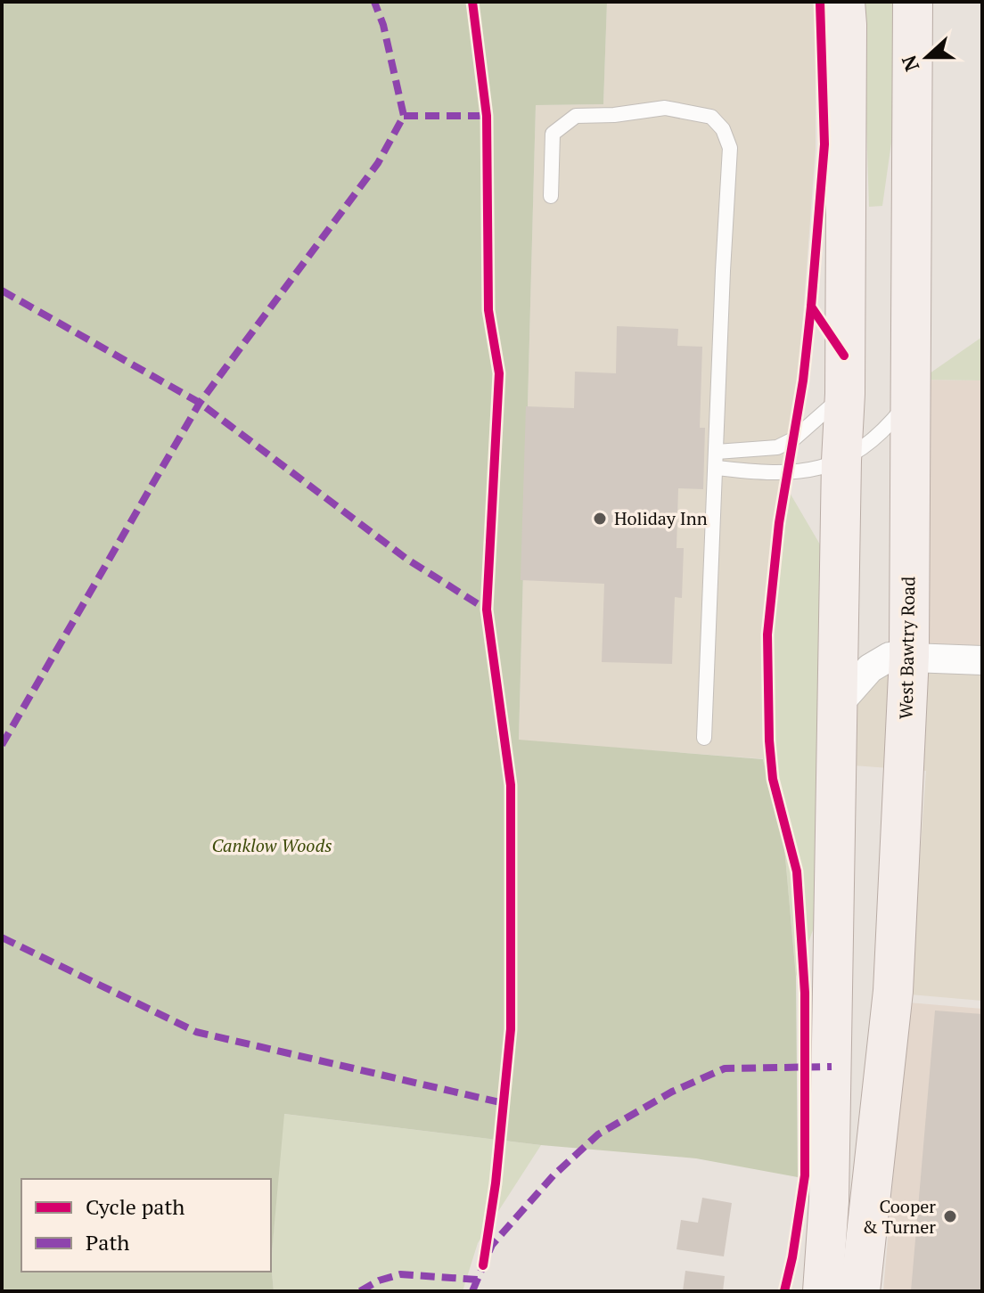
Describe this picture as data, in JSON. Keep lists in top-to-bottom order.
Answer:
{
  "streets": {
    "main road": ["West Bawtry Road"]
  },
  "parks": ["Canklow Woods"],
  "places": ["Holiday Inn", "Cooper & Turner"],
  "legend": ["Cycle path", "Path"],
  "north": "left"
}
